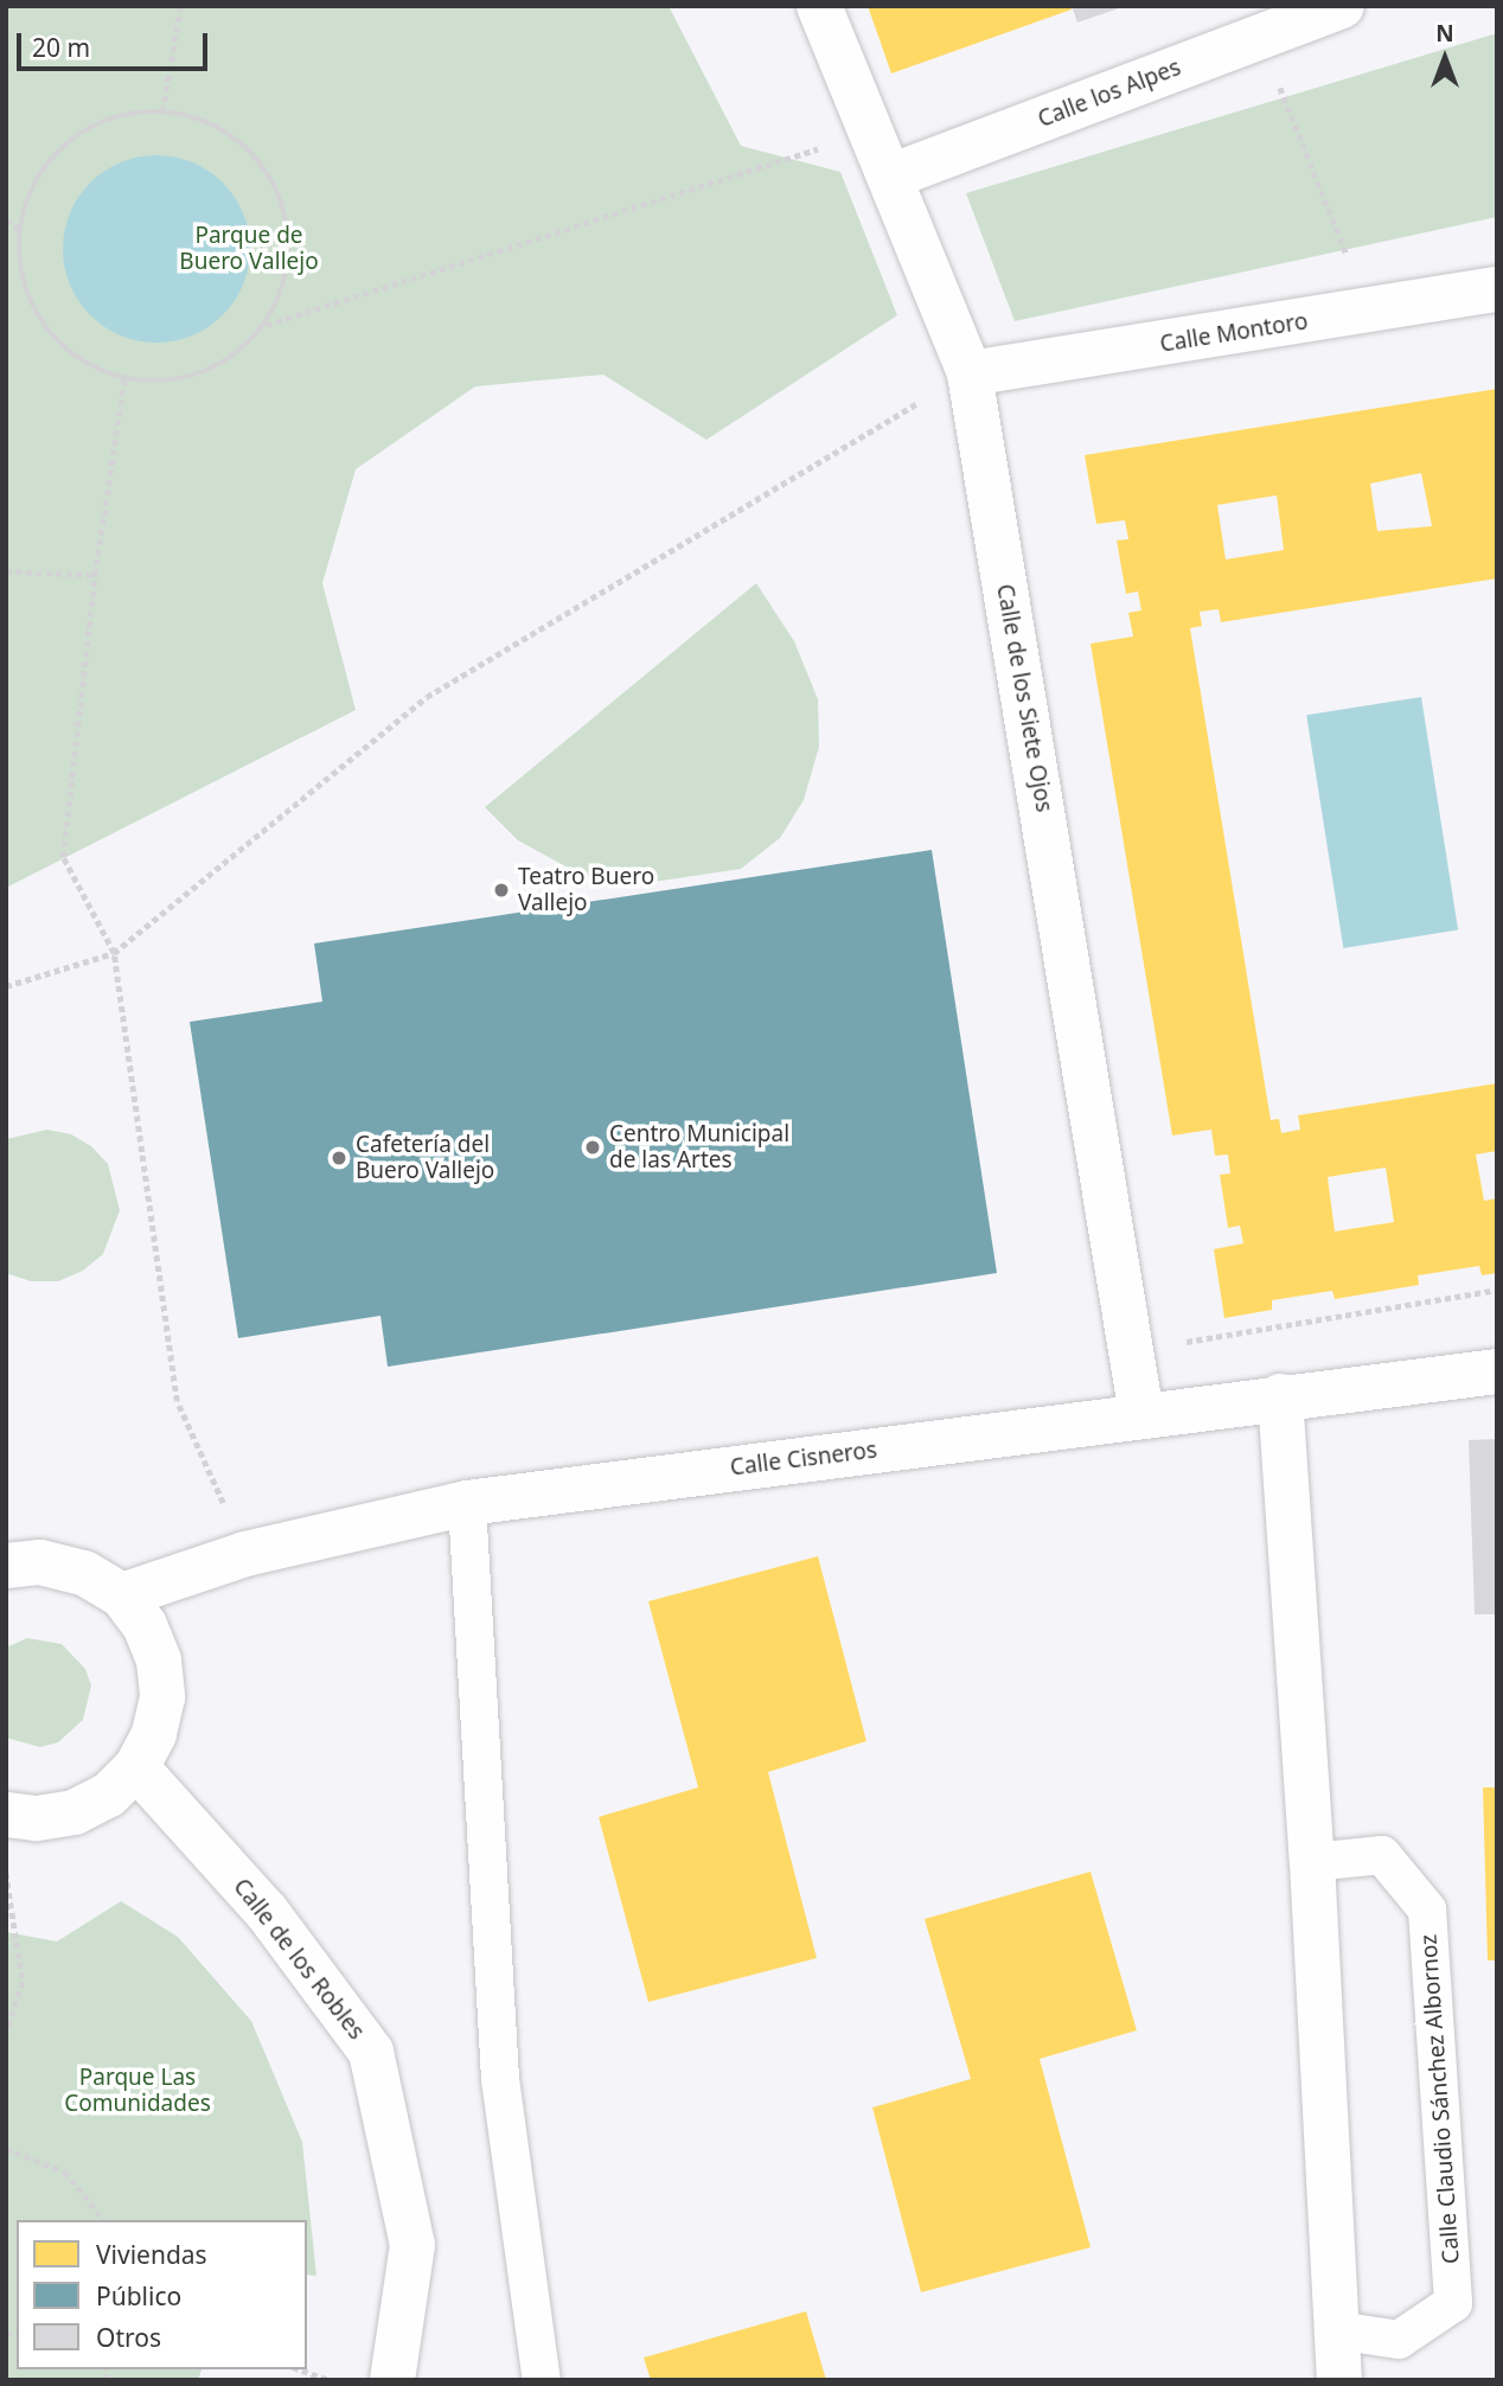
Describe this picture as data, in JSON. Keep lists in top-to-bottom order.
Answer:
{
  "streets": {
    "street": [
      "Calle los Alpes",
      "Calle Montoro",
      "Calle de los Siete Ojos",
      "Calle Cisneros",
      "Calle de los Robles"
    ],
    "lane": ["Calle Claudio Sánchez Albornoz"]
  },
  "crossings": [
    ["Calle los Alpes", "Calle de los Siete Ojos"],
    ["Calle Montoro", "Calle de los Siete Ojos"],
    ["Calle de los Siete Ojos", "Calle Cisneros"]
  ],
  "parks": ["Parque de Buero Vallejo", "Parque Las Comunidades"],
  "places": ["Teatro Buero Vallejo", "Centro Municipal de las Artes", "Cafetería del Buero Vallejo"],
  "legend": ["Viviendas", "Público", "Otros"],
  "scale_bar": "20 m",
  "north": "top"
}
